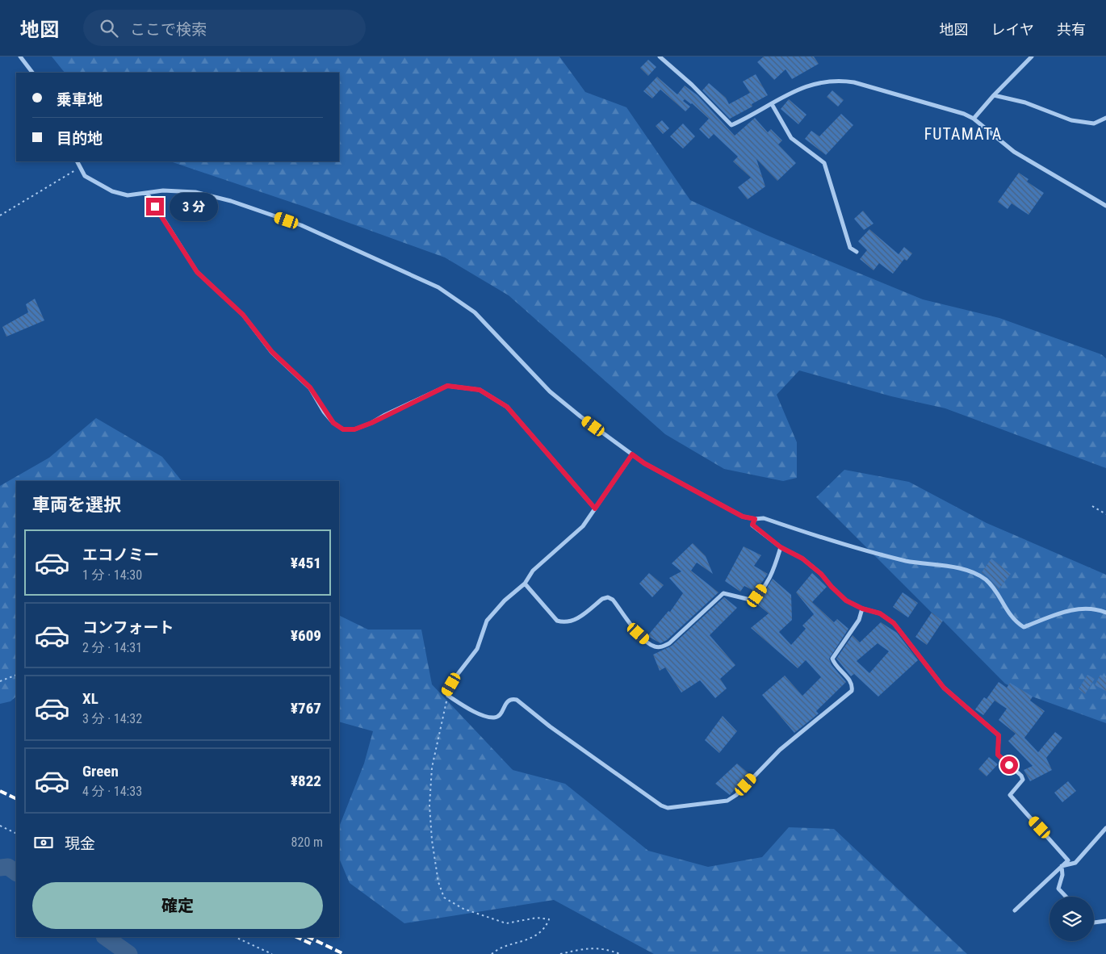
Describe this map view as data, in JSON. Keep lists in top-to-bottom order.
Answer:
{
  "districts": ["FUTAMATA"],
  "page": {
    "header": "地図",
    "search": "ここで検索",
    "nav": ["地図", "レイヤ", "共有"],
    "banner": ["乗車地", "目的地"],
    "bubble": "3 分",
    "heading": "車両を選択",
    "list": [
      {
        "name": "エコノミー",
        "note": "1 分 · 14:30",
        "value": "¥451"
      },
      {
        "name": "コンフォート",
        "note": "2 分 · 14:31",
        "value": "¥609"
      },
      {
        "name": "XL",
        "note": "3 分 · 14:32",
        "value": "¥767"
      },
      {
        "name": "Green",
        "note": "4 分 · 14:33",
        "value": "¥822"
      }
    ],
    "pay": ["現金", "820 m"],
    "buttons": "確定"
  }
}
